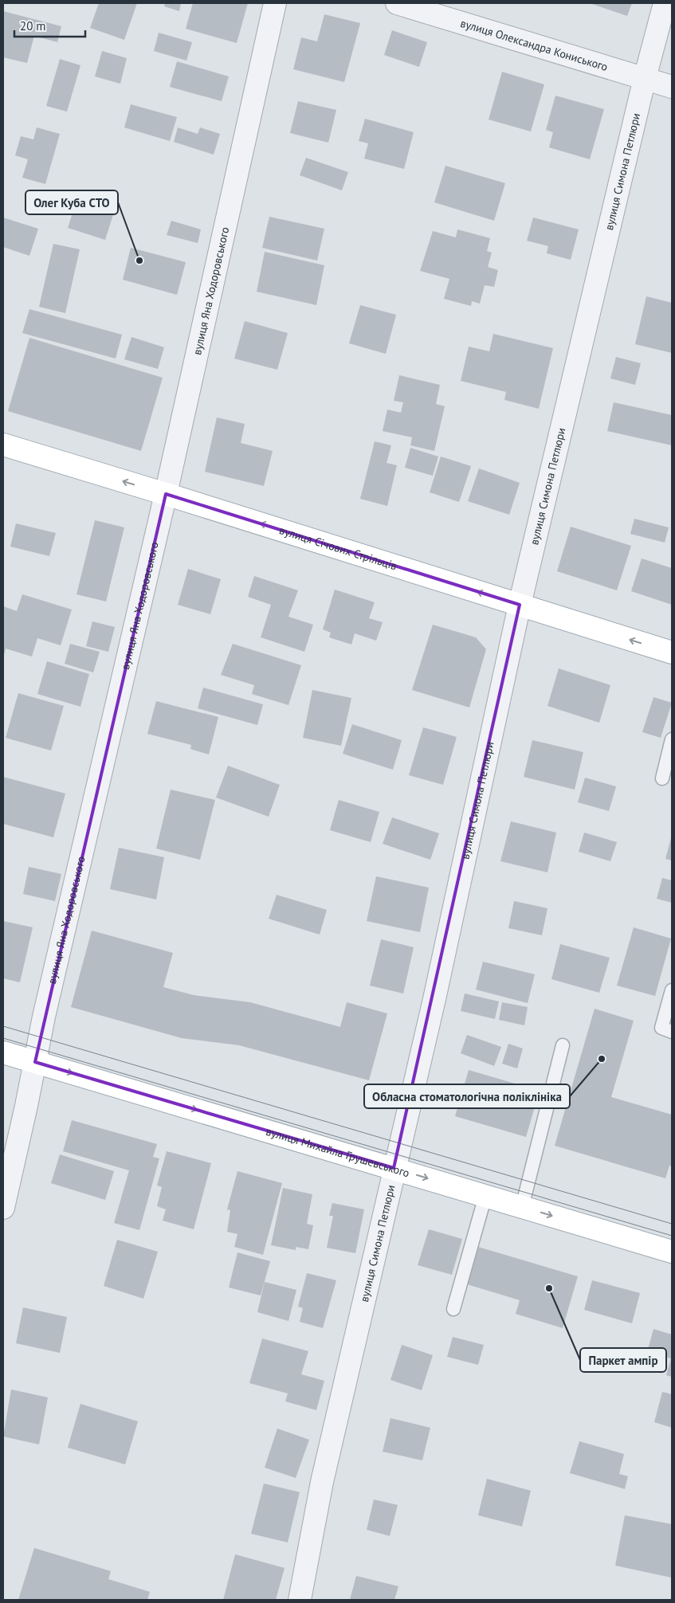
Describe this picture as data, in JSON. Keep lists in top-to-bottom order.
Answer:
{
  "streets": {
    "main road": ["вулиця Січових Стрільців", "вулиця Михайла Грушевського"],
    "street": ["вулиця Олександра Кониського", "вулиця Симона Петлюри", "вулиця Яна Ходоровського"]
  },
  "crossings": [
    ["вулиця Олександра Кониського", "вулиця Симона Петлюри"],
    ["вулиця Симона Петлюри", "вулиця Січових Стрільців"],
    ["вулиця Симона Петлюри", "вулиця Михайла Грушевського"],
    ["вулиця Яна Ходоровського", "вулиця Січових Стрільців"],
    ["вулиця Яна Ходоровського", "вулиця Михайла Грушевського"]
  ],
  "one_way": ["вулиця Січових Стрільців", "вулиця Михайла Грушевського"],
  "places": ["Олег Куба СТО", "Обласна стоматологічна поліклініка", "Паркет ампір"],
  "scale_bar": "20 m"
}
